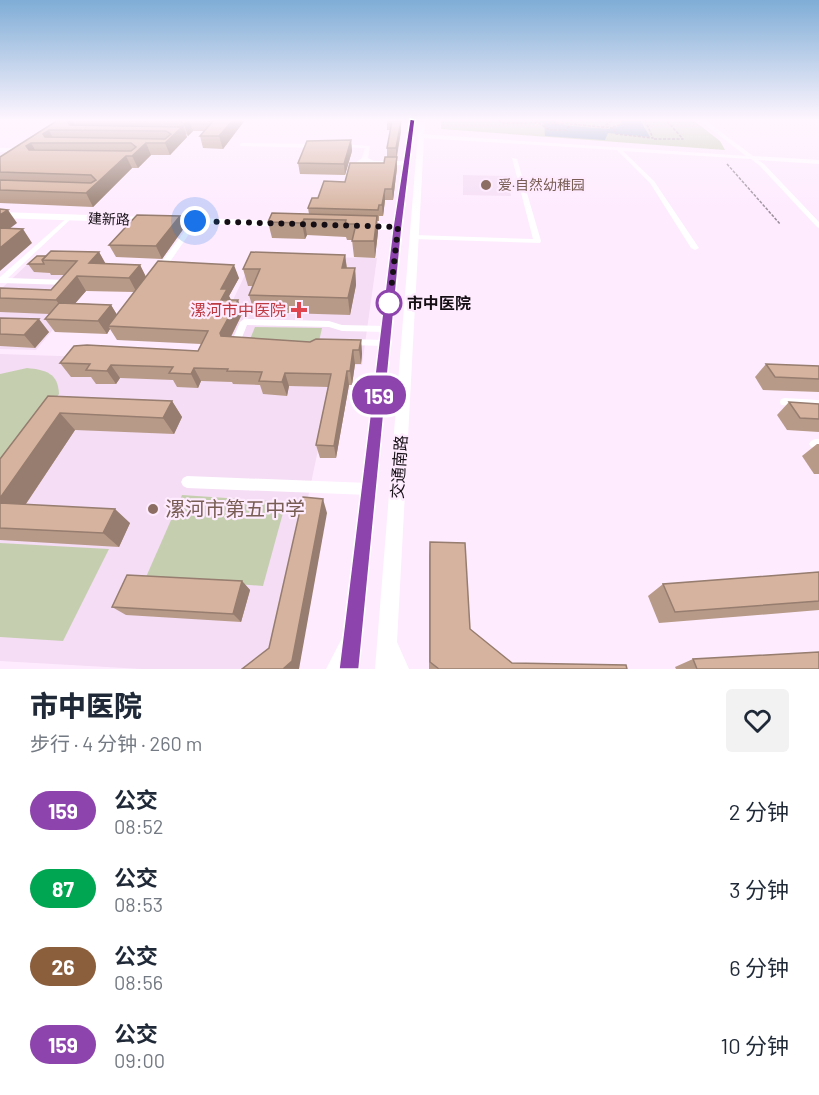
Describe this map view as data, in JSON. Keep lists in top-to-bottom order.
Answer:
{
  "streets": {
    "main road": ["建新路", "交通南路"]
  },
  "places": {
    "other": ["爱·自然幼稚园", "市中医院", "漯河市第五中学"],
    "health": ["漯河市中医院"]
  },
  "lines": ["bus line 159"],
  "page": {
    "on_map": "159",
    "heading": ["市中医院", "步行 · 4 分钟 · 260 m"],
    "list": [
      {
        "mark": "159",
        "name": "公交",
        "note": "08:52",
        "value": "2 分钟"
      },
      {
        "mark": "87",
        "name": "公交",
        "note": "08:53",
        "value": "3 分钟"
      },
      {
        "mark": "26",
        "name": "公交",
        "note": "08:56",
        "value": "6 分钟"
      },
      {
        "mark": "159",
        "name": "公交",
        "note": "09:00",
        "value": "10 分钟"
      }
    ]
  }
}
